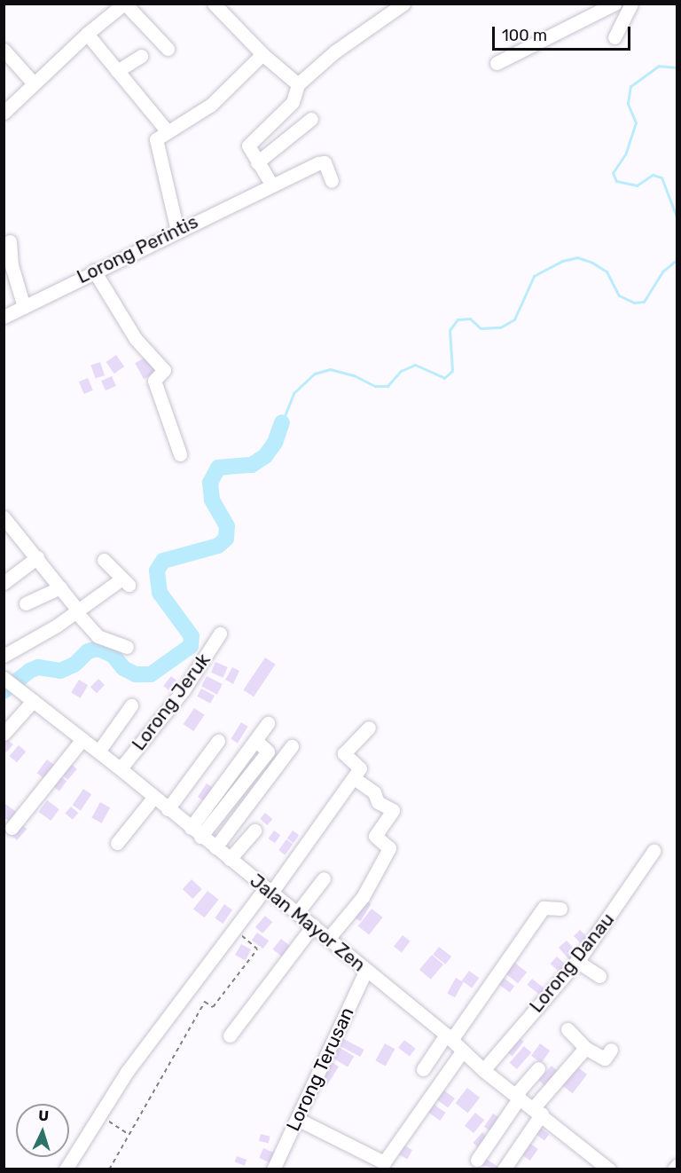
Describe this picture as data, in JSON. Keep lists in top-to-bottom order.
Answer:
{
  "streets": {
    "street": [
      "Lorong Perintis",
      "Lorong Jeruk",
      "Jalan Mayor Zen",
      "Lorong Danau",
      "Lorong Terusan"
    ]
  },
  "crossings": [
    ["Lorong Jeruk", "Jalan Mayor Zen"],
    ["Jalan Mayor Zen", "Lorong Danau"],
    ["Jalan Mayor Zen", "Lorong Terusan"]
  ],
  "scale_bar": "100 m",
  "north": "top"
}
